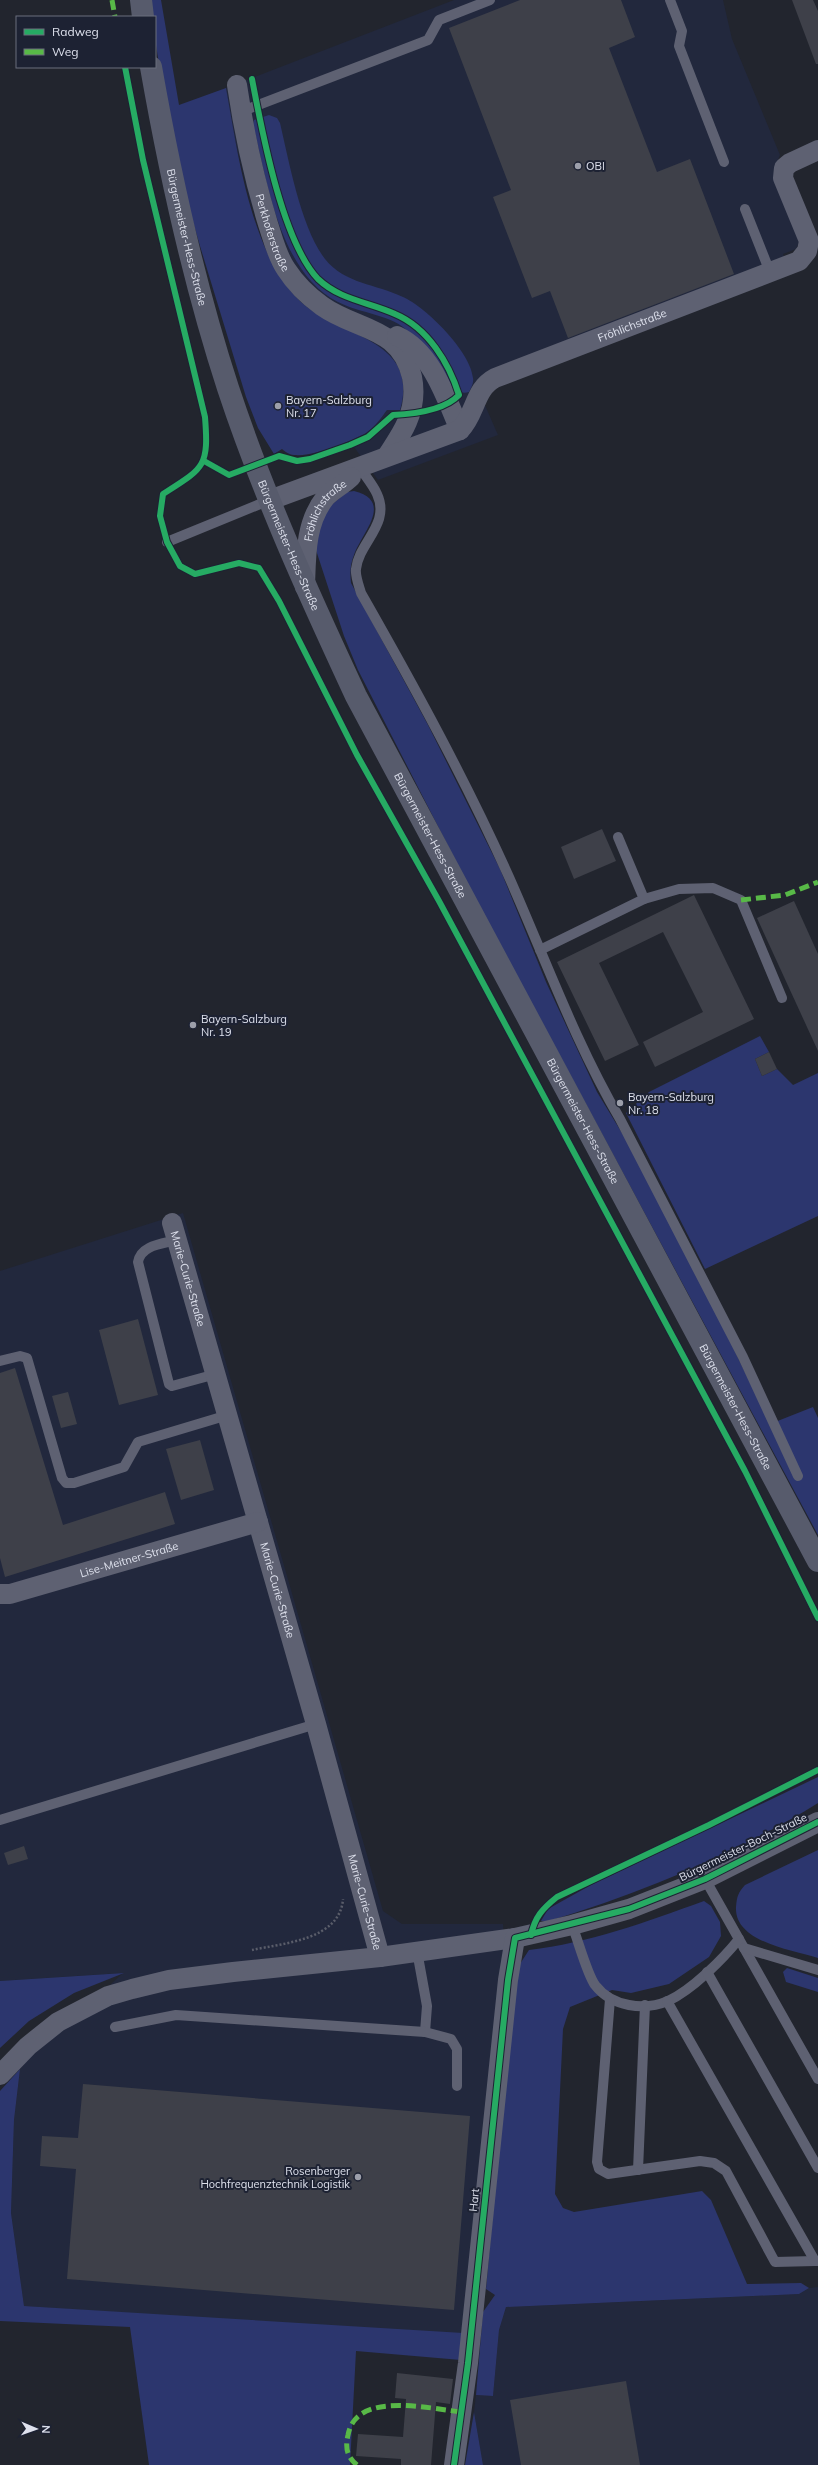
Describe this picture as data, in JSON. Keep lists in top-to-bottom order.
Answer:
{
  "streets": {
    "main road": ["Bürgermeister-Hess-Straße"],
    "street": [
      "Perkhoferstraße",
      "Fröhlichstraße",
      "Marie-Curie-Straße",
      "Lise-Meitner-Straße",
      "Bürgermeister-Boch-Straße",
      "Hart"
    ]
  },
  "crossings": [
    ["Perkhoferstraße", "Fröhlichstraße"],
    ["Bürgermeister-Hess-Straße", "Fröhlichstraße"],
    ["Marie-Curie-Straße", "Lise-Meitner-Straße"],
    ["Marie-Curie-Straße", "Bürgermeister-Boch-Straße"],
    ["Bürgermeister-Boch-Straße", "Hart"]
  ],
  "places": [
    "OBI",
    "Bayern-Salzburg Nr. 17",
    "Bayern-Salzburg Nr. 19",
    "Bayern-Salzburg Nr. 18",
    "Rosenberger Hochfrequenztechnik Logistik"
  ],
  "legend": ["Radweg", "Weg"],
  "north": "right"
}
